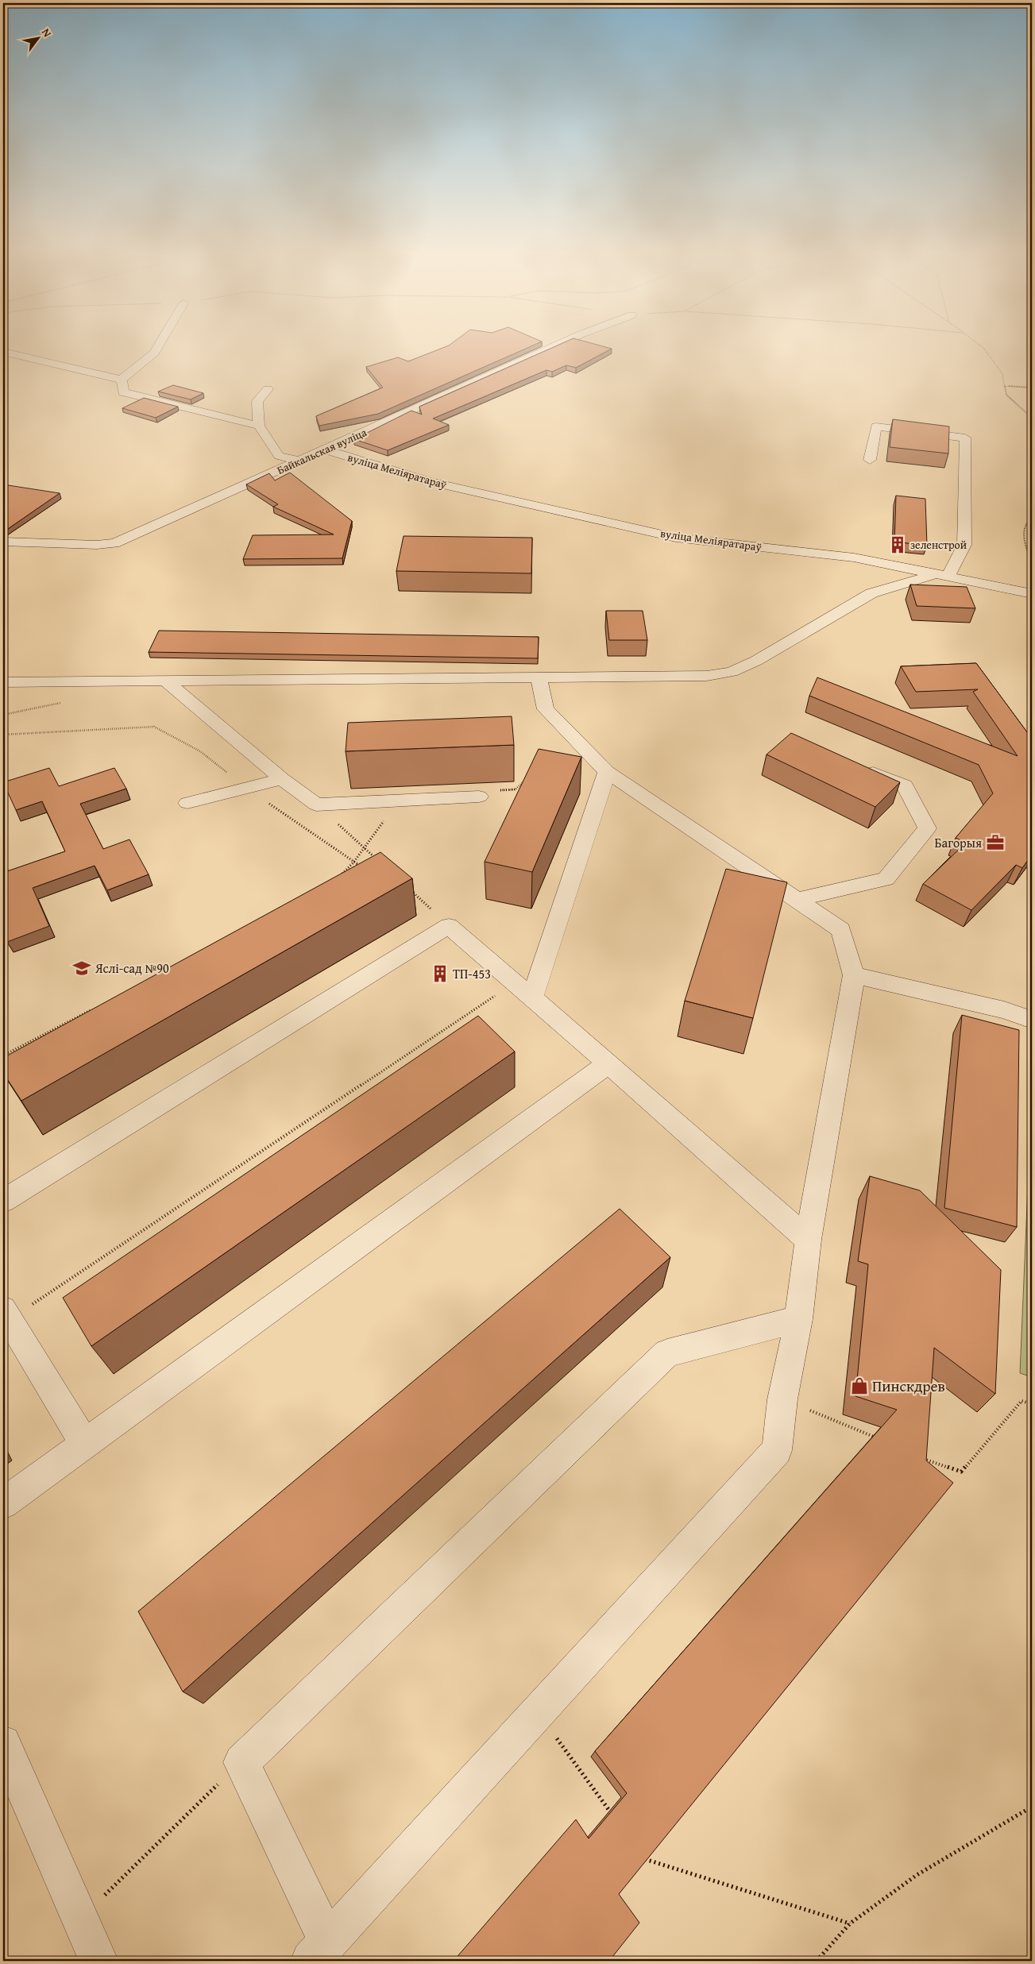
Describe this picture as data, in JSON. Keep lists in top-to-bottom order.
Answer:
{
  "streets": {
    "street": ["Байкальская вуліца", "вуліца Меліяратараў"]
  },
  "crossings": [
    ["Байкальская вуліца", "вуліца Меліяратараў"]
  ],
  "places": {
    "building": ["зеленстрой", "ТП-453"],
    "office": ["Багорыя"],
    "school or university": ["Яслі-сад №90"],
    "shop": ["Пинскдрев"]
  },
  "north": "top right"
}
